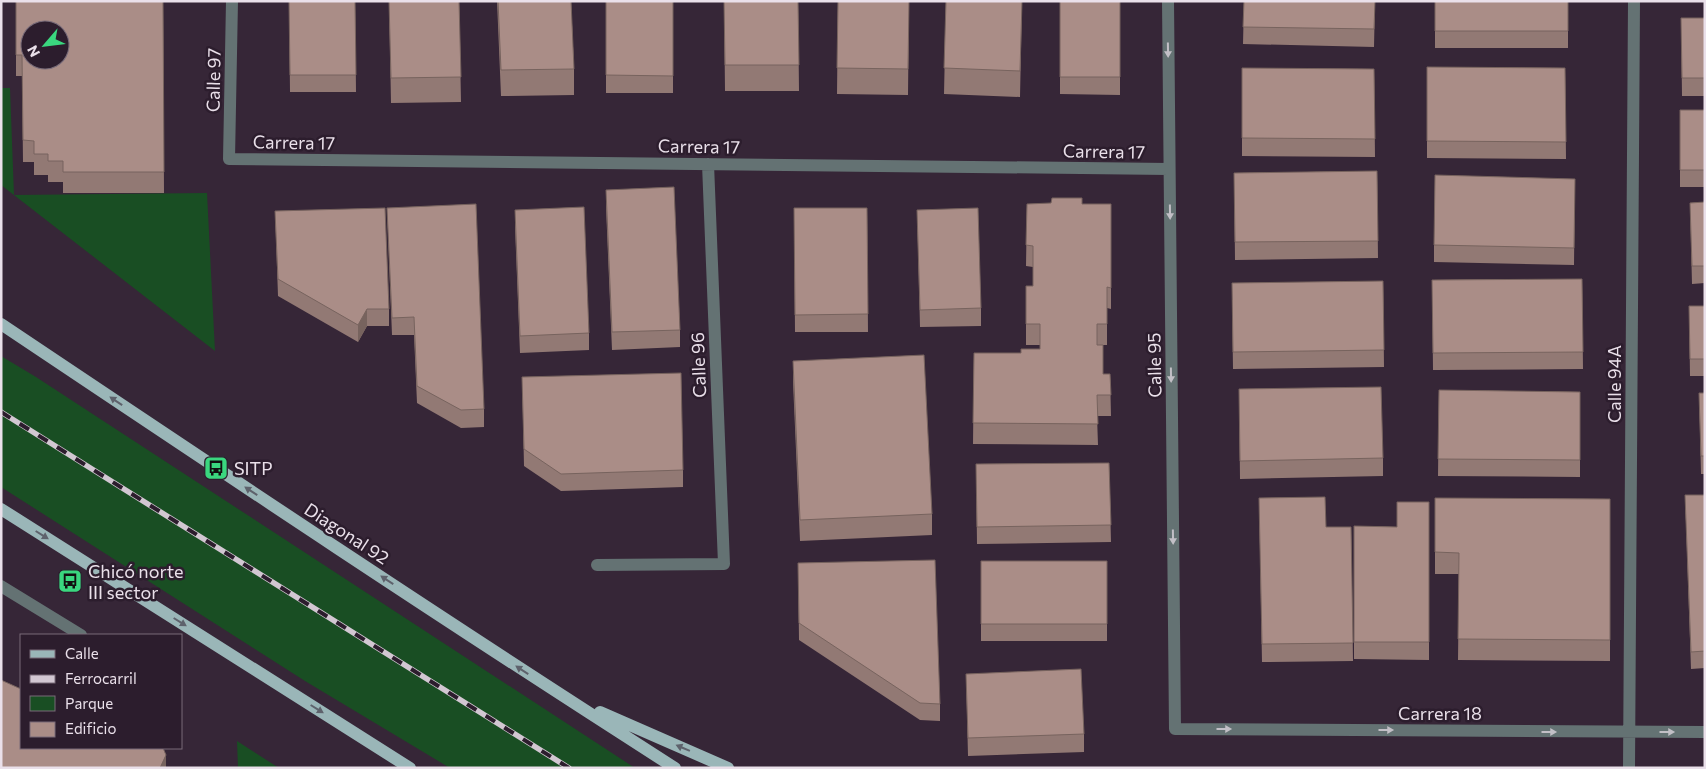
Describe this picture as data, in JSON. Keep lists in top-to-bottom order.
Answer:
{
  "streets": {
    "main road": ["Diagonal 92"],
    "street": [
      "Calle 97",
      "Carrera 17",
      "Calle 96",
      "Calle 95",
      "Calle 94A",
      "Carrera 18"
    ]
  },
  "crossings": [
    ["Calle 97", "Carrera 17"],
    ["Carrera 17", "Calle 96"],
    ["Carrera 17", "Calle 95"],
    ["Calle 95", "Carrera 18"],
    ["Calle 94A", "Carrera 18"]
  ],
  "one_way": ["Calle 95", "Diagonal 92", "Carrera 18"],
  "places": {
    "bus stop": ["SITP", "Chicó norte III sector"]
  },
  "legend": [
    "Calle",
    "Ferrocarril",
    "Parque",
    "Edificio"
  ],
  "north": "bottom left"
}
